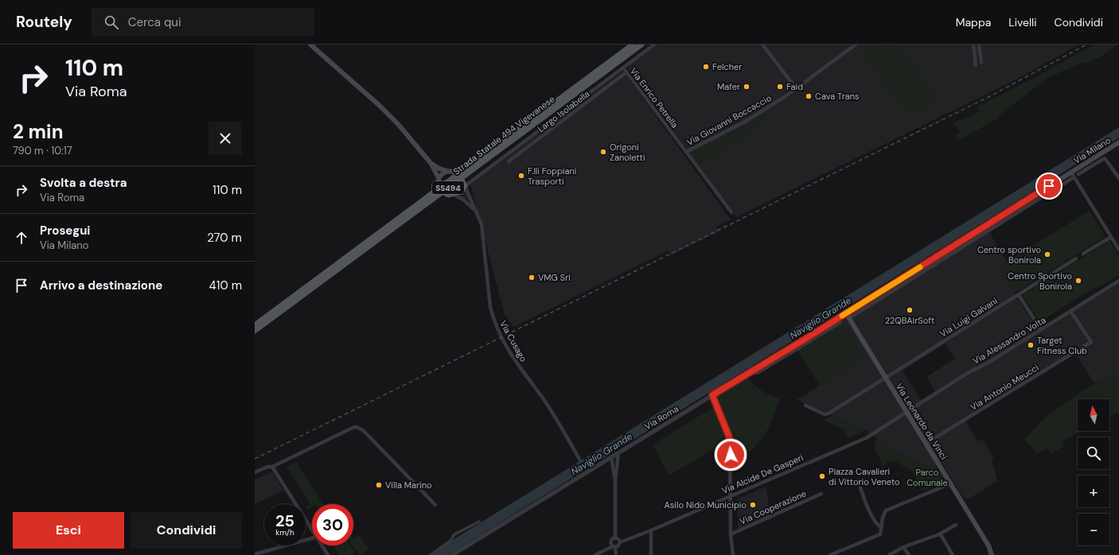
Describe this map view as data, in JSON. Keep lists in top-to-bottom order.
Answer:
{
  "streets": {
    "main road": [
      "Strada Statale 494 Vigevanese",
      "Via Milano",
      "SS494",
      "Via Leonardo da Vinci"
    ],
    "street": [
      "Via Enrico Petrella",
      "Largo Isolabella",
      "Via Giovanni Boccaccio",
      "Via Luigi Galvani",
      "Via Alessandro Volta",
      "Via Cusago",
      "Via Antonio Meucci",
      "Via Roma",
      "Via Alcide De Gasperi",
      "Via Cooperazione"
    ]
  },
  "crossings": [
    ["Via Enrico Petrella", "Largo Isolabella"],
    ["Via Enrico Petrella", "Via Giovanni Boccaccio"],
    ["Strada Statale 494 Vigevanese", "SS494"],
    ["Via Milano", "Via Roma"],
    ["Via Milano", "Via Leonardo da Vinci"],
    ["SS494", "Via Cusago"],
    ["Via Luigi Galvani", "Via Leonardo da Vinci"],
    ["Via Alessandro Volta", "Via Antonio Meucci"],
    ["Via Alessandro Volta", "Via Leonardo da Vinci"],
    ["Via Alessandro Volta", "Via Alcide De Gasperi"],
    ["Via Antonio Meucci", "Via Leonardo da Vinci"],
    ["Via Roma", "Via Leonardo da Vinci"],
    ["Via Leonardo da Vinci", "Via Alcide De Gasperi"]
  ],
  "water": ["Naviglio Grande"],
  "parks": ["Parco Comunale"],
  "places": [
    "Felcher",
    "Mafer",
    "Faid",
    "Cava Trans",
    "Origoni Zanoletti",
    "F.lli Foppiani Trasporti",
    "Centro sportivo Bonirola",
    "VMG Srl",
    "Centro Sportivo Bonirola",
    "22QBAirSoft",
    "Target Fitness Club",
    "Piazza Cavalieri di Vittorio Veneto",
    "Villa Marino",
    "Asilo Nido Municipio"
  ],
  "north": "top",
  "page": {
    "header": "Routely",
    "search": "Cerca qui",
    "nav": ["Mappa", "Livelli", "Condividi"],
    "turn": ["110 m", "Via Roma"],
    "heading": ["2 min", "790 m · 10:17"],
    "list": [
      {
        "name": "Svolta a destra",
        "note": "Via Roma",
        "value": "110 m"
      },
      {
        "name": "Prosegui",
        "note": "Via Milano",
        "value": "270 m"
      },
      {
        "name": "Arrivo a destinazione",
        "value": "410 m"
      }
    ],
    "map_buttons": ["+", "−"],
    "speed": "25 km/h",
    "limit": "30",
    "buttons": ["Esci", "Condividi"]
  }
}
